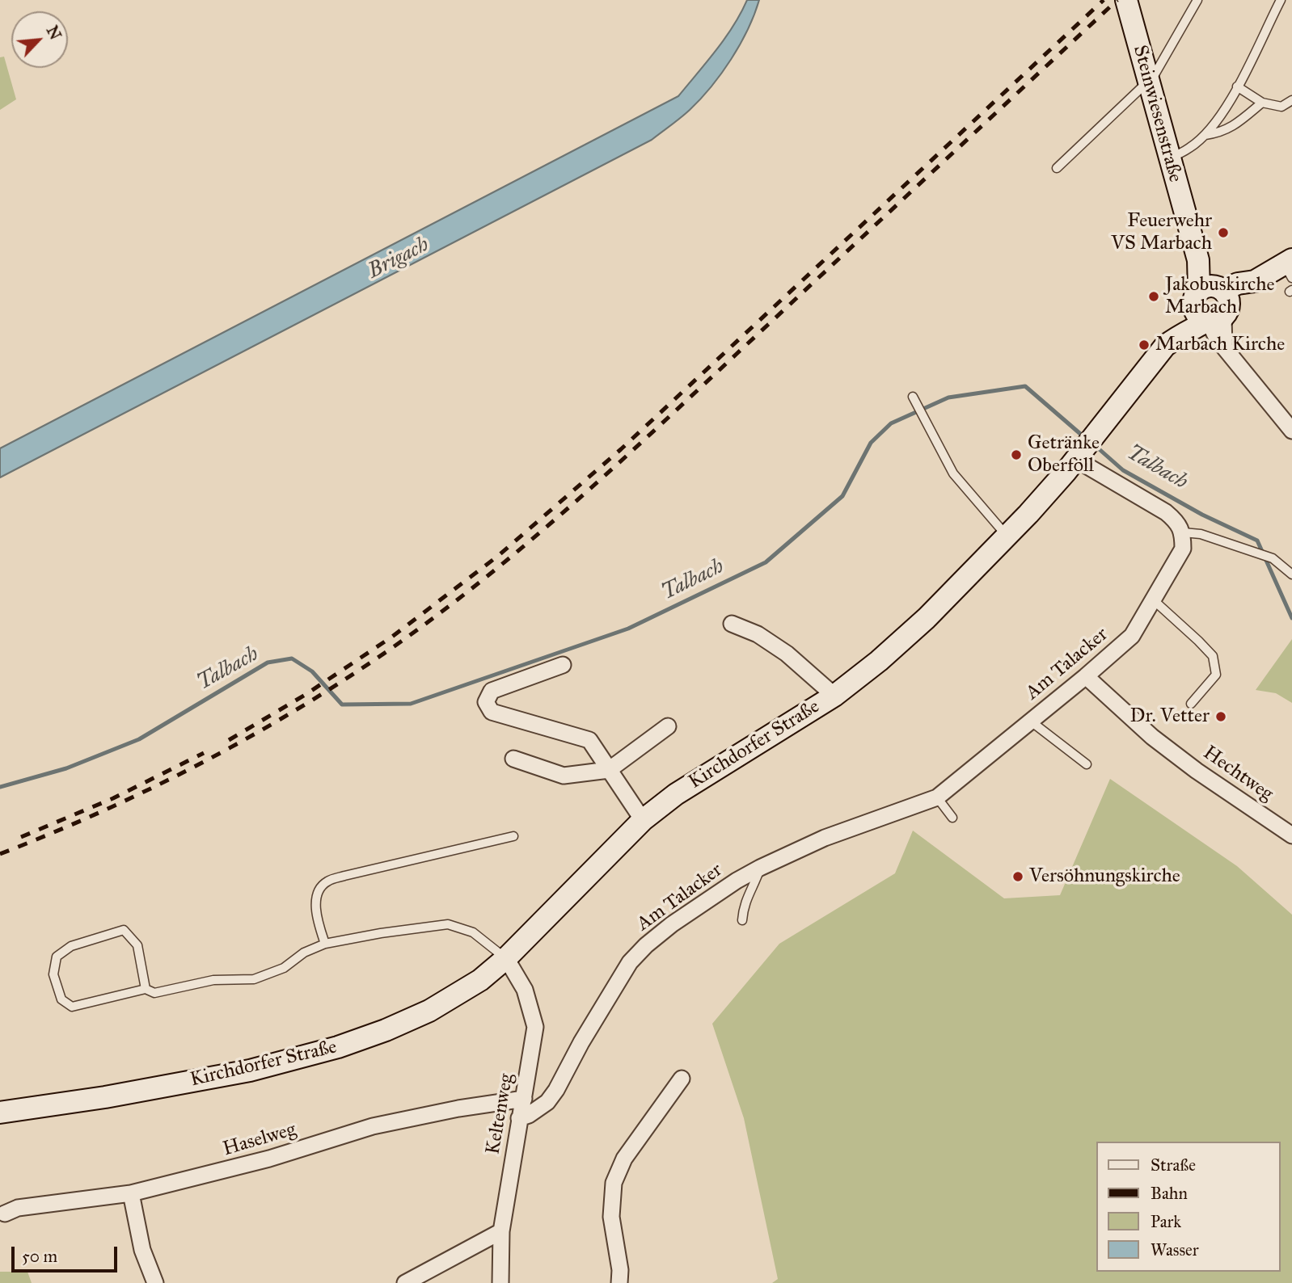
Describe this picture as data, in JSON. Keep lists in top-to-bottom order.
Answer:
{
  "streets": {
    "main road": ["Steinwiesenstraße", "Kirchdorfer Straße"],
    "street": [
      "Am Talacker",
      "Hechtweg",
      "Keltenweg",
      "Haselweg"
    ]
  },
  "crossings": [
    ["Steinwiesenstraße", "Kirchdorfer Straße"],
    ["Am Talacker", "Hechtweg"],
    ["Am Talacker", "Keltenweg"],
    ["Kirchdorfer Straße", "Keltenweg"],
    ["Keltenweg", "Haselweg"]
  ],
  "water": ["Brigach", "Talbach"],
  "places": [
    "Feuerwehr VS Marbach",
    "Jakobuskirche Marbach",
    "Marbach Kirche",
    "Getränke Oberföll",
    "Dr. Vetter",
    "Versöhnungskirche"
  ],
  "legend": [
    "Straße",
    "Bahn",
    "Park",
    "Wasser"
  ],
  "scale_bar": "50 m",
  "north": "top right"
}
